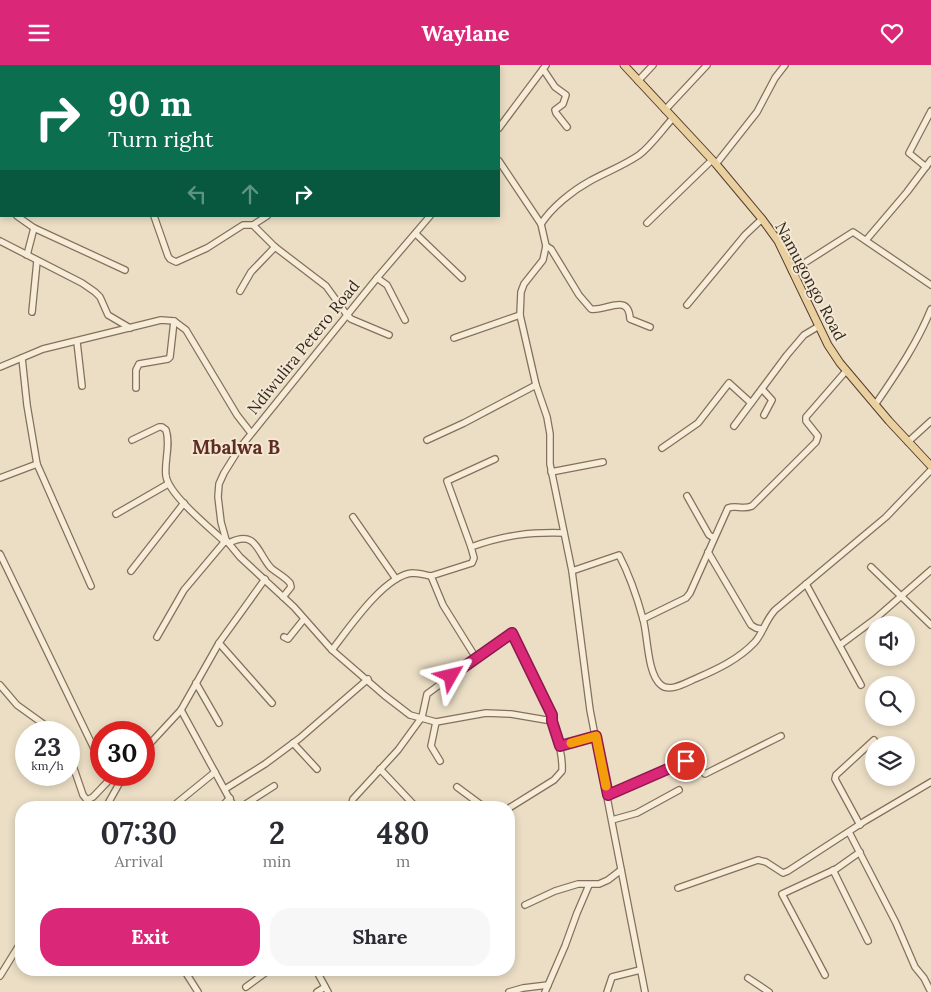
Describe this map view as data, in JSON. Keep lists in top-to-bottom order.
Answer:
{
  "streets": {
    "main road": ["Namugongo Road"],
    "street": ["Ndiwulira Petero Road"]
  },
  "districts": ["Mbalwa B"],
  "page": {
    "header": "Waylane",
    "turn": ["90 m", "Turn right"],
    "speed": "23 km/h",
    "limit": "30",
    "eta": [
      "07:30",
      "Arrival",
      "2",
      "min",
      "480",
      "m"
    ],
    "buttons": ["Exit", "Share"]
  }
}
